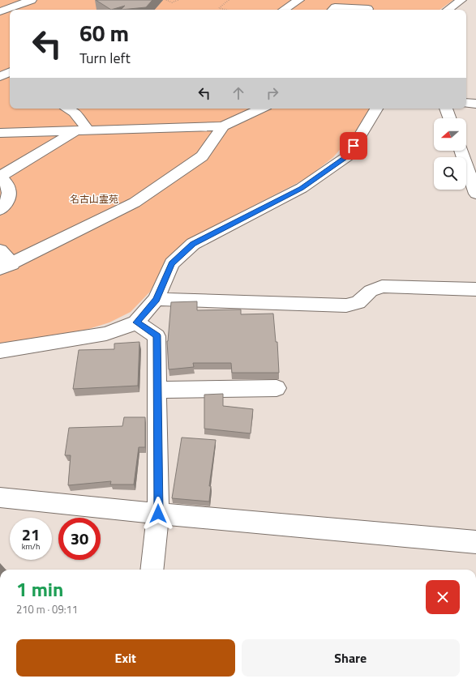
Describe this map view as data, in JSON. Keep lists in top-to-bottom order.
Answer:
{
  "parks": ["名古山霊苑"],
  "north": "left",
  "page": {
    "turn": ["60 m", "Turn left"],
    "speed": "21 km/h",
    "limit": "30",
    "heading": ["1 min", "210 m · 09:11"],
    "buttons": ["Exit", "Share"]
  }
}
